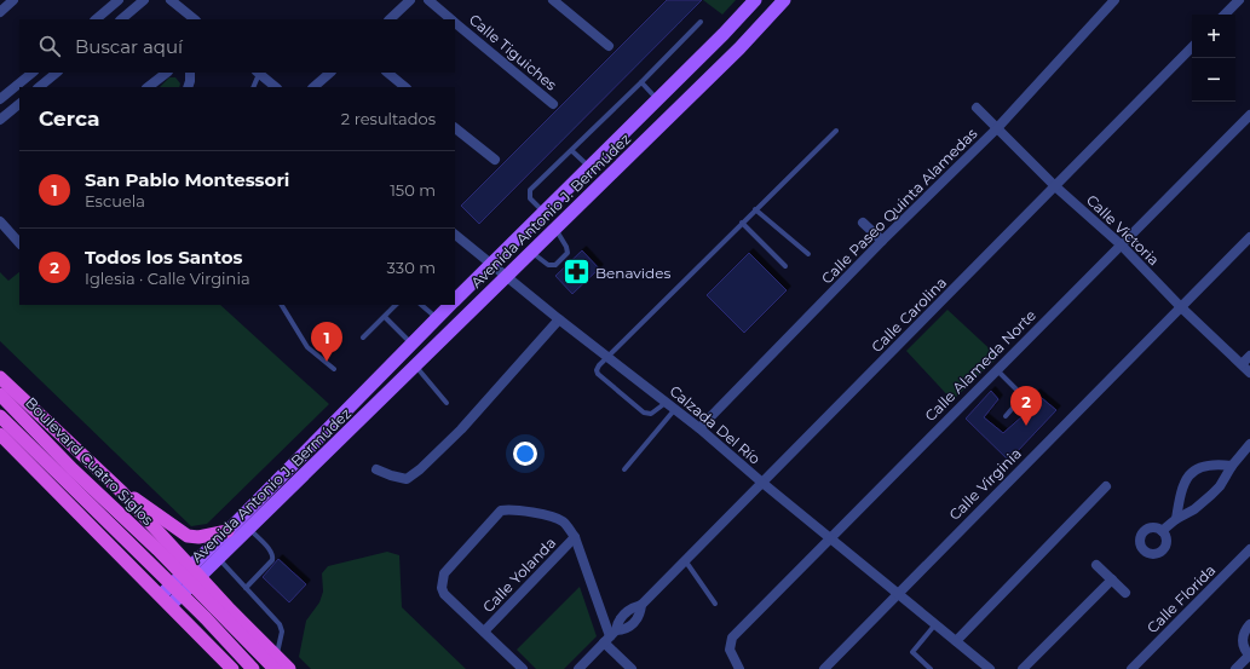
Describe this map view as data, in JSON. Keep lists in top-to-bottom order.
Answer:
{
  "streets": {
    "highway": ["Boulevard Cuatro Siglos"],
    "main road": ["Avenida Antonio J. Bermúdez"],
    "street": [
      "Calle Tiguiches",
      "Calle Paseo Quinta Alamedas",
      "Calle Victoria",
      "Calle Carolina",
      "Calle Alameda Norte",
      "Calzada Del Río",
      "Calle Virginia",
      "Calle Yolanda",
      "Calle Florida"
    ]
  },
  "crossings": [
    ["Calle Paseo Quinta Alamedas", "Calle Victoria"],
    ["Calle Paseo Quinta Alamedas", "Calzada Del Río"],
    ["Avenida Antonio J. Bermúdez", "Calzada Del Río"],
    ["Calle Victoria", "Calle Carolina"],
    ["Calle Victoria", "Calle Alameda Norte"],
    ["Calle Victoria", "Calle Virginia"],
    ["Calle Carolina", "Calzada Del Río"],
    ["Calle Alameda Norte", "Calzada Del Río"],
    ["Calzada Del Río", "Calle Virginia"]
  ],
  "places": {
    "pharmacy": ["Benavides"]
  },
  "page": {
    "map_buttons": ["+", "−"],
    "search": "Buscar aquí",
    "heading": ["Cerca", "2 resultados"],
    "list": [
      {
        "mark": "1",
        "name": "San Pablo Montessori",
        "note": "Escuela",
        "value": "150 m"
      },
      {
        "mark": "2",
        "name": "Todos los Santos",
        "note": "Iglesia · Calle Virginia",
        "value": "330 m"
      }
    ],
    "pins": ["1", "2"]
  }
}
